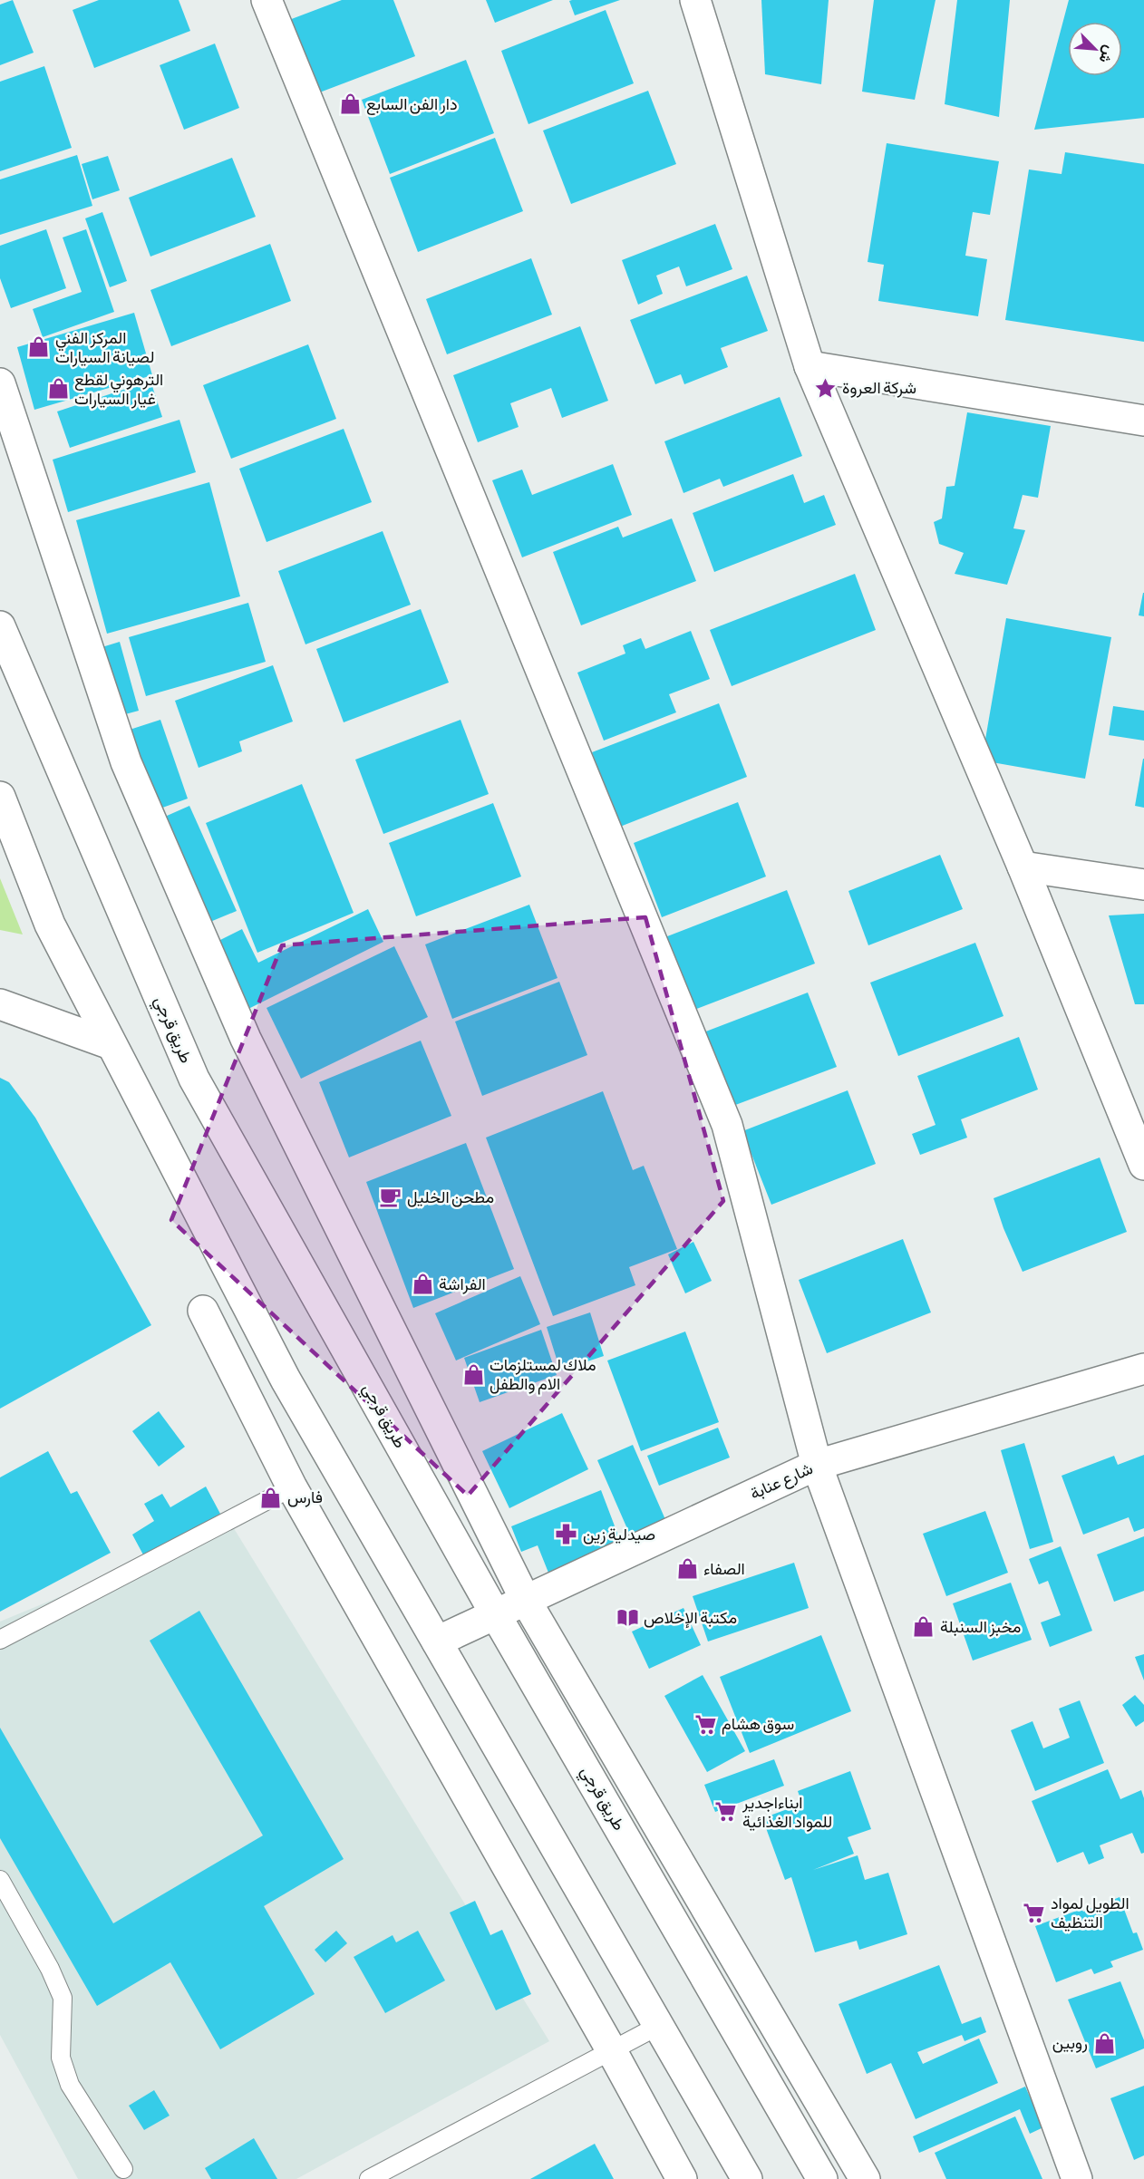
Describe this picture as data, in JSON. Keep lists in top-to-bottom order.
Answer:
{
  "streets": {
    "main road": ["طريق قرجي", "شارع عنابة"]
  },
  "crossings": [
    ["طريق قرجي", "شارع عنابة"]
  ],
  "places": {
    "shop": [
      "دار الفن السابع",
      "المركز الفني لصيانة السيارات",
      "الترهوني لقطع غيار السيارات",
      "الفراشة",
      "ملاك لمستلزمات الام والطفل",
      "فارس",
      "الصفاء",
      "مخبز السنبلة",
      "روبين"
    ],
    "place": ["شركة العروة"],
    "cafe": ["مطحن الخليل"],
    "pharmacy": ["صيدلية زين"],
    "library": ["مكتبة الإخلاص"],
    "supermarket": ["سوق هشام", "ابناءاجدير للمواد الغذائية", "الطويل لمواد التنظيف"]
  },
  "north": "bottom right"
}
